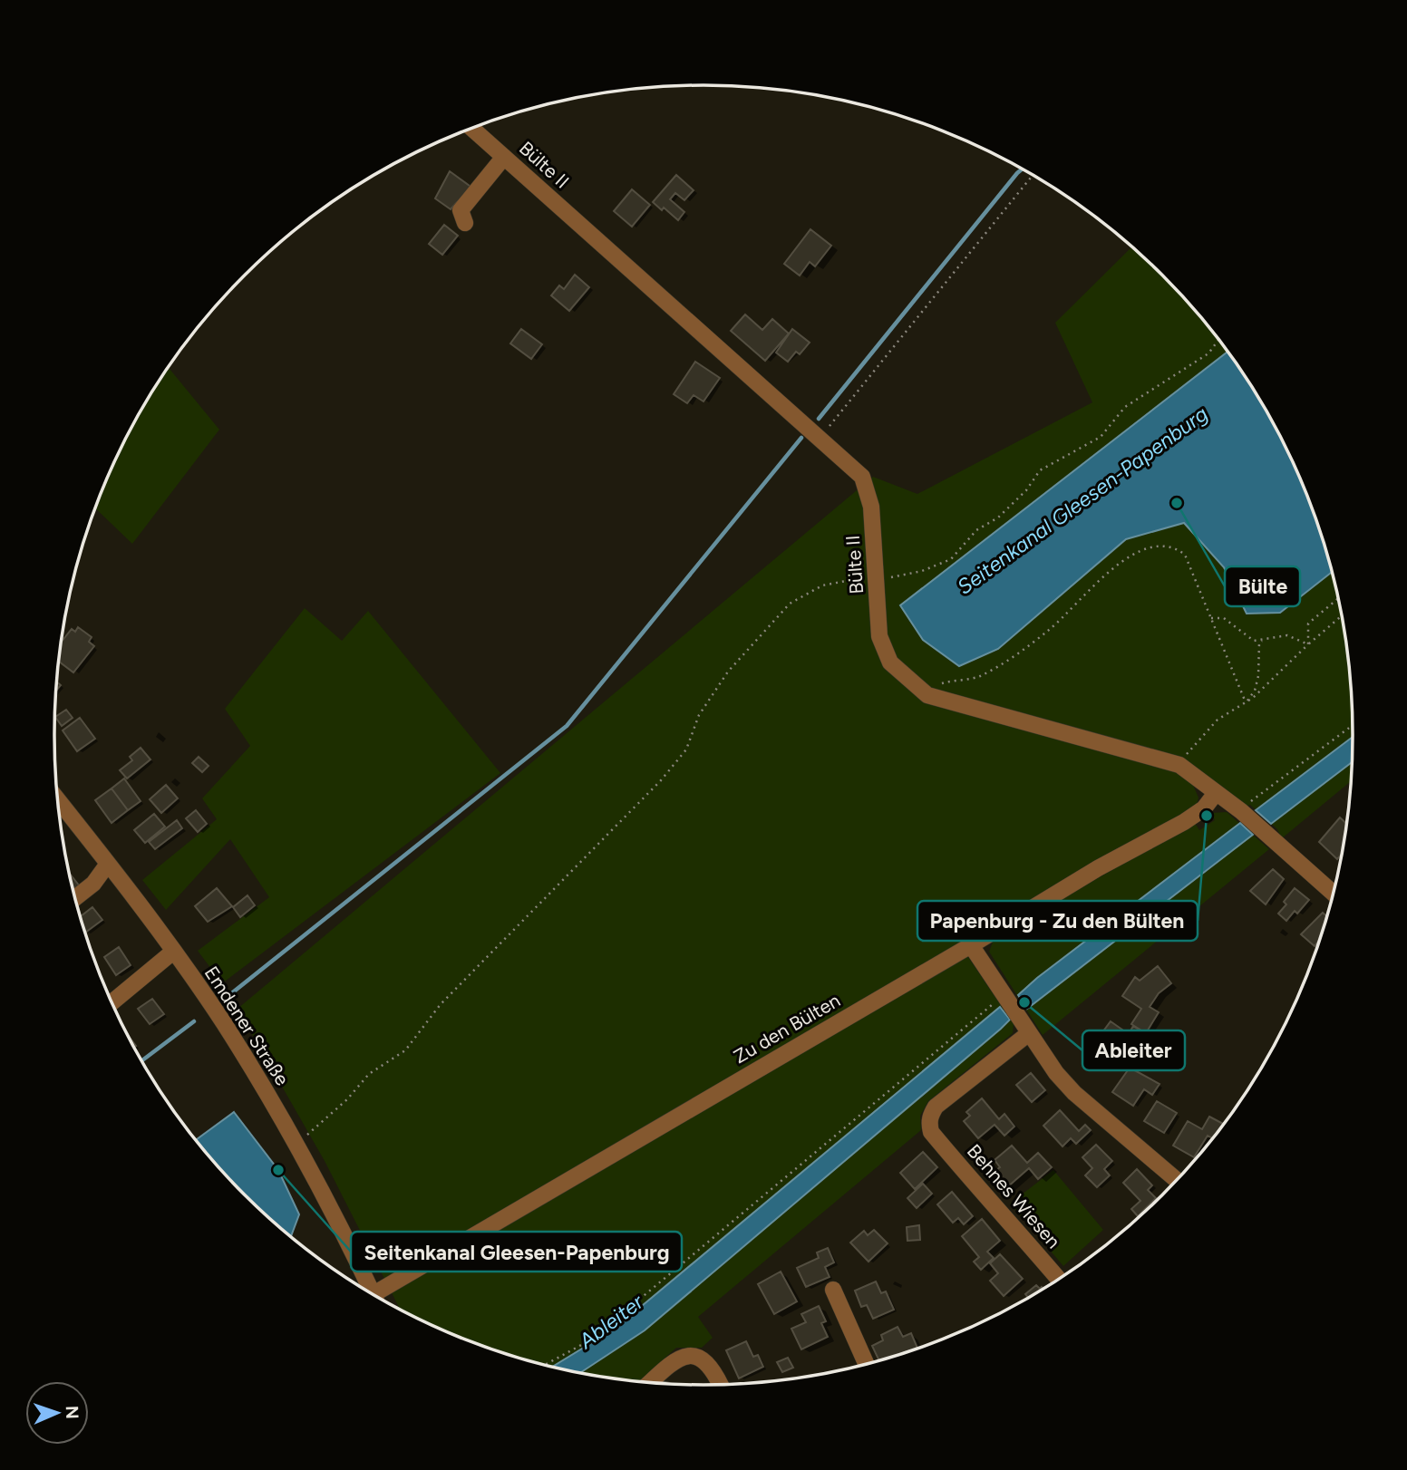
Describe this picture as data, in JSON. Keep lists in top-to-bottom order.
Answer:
{
  "streets": {
    "street": [
      "Bülte II",
      "Emdener Straße",
      "Zu den Bülten",
      "Behnes Wiesen"
    ]
  },
  "crossings": [
    ["Bülte II", "Zu den Bülten"]
  ],
  "water": ["Seitenkanal Gleesen-Papenburg", "Ableiter"],
  "places": [
    "Bülte",
    "Papenburg - Zu den Bülten",
    "Ableiter",
    "Seitenkanal Gleesen-Papenburg"
  ],
  "north": "right"
}
